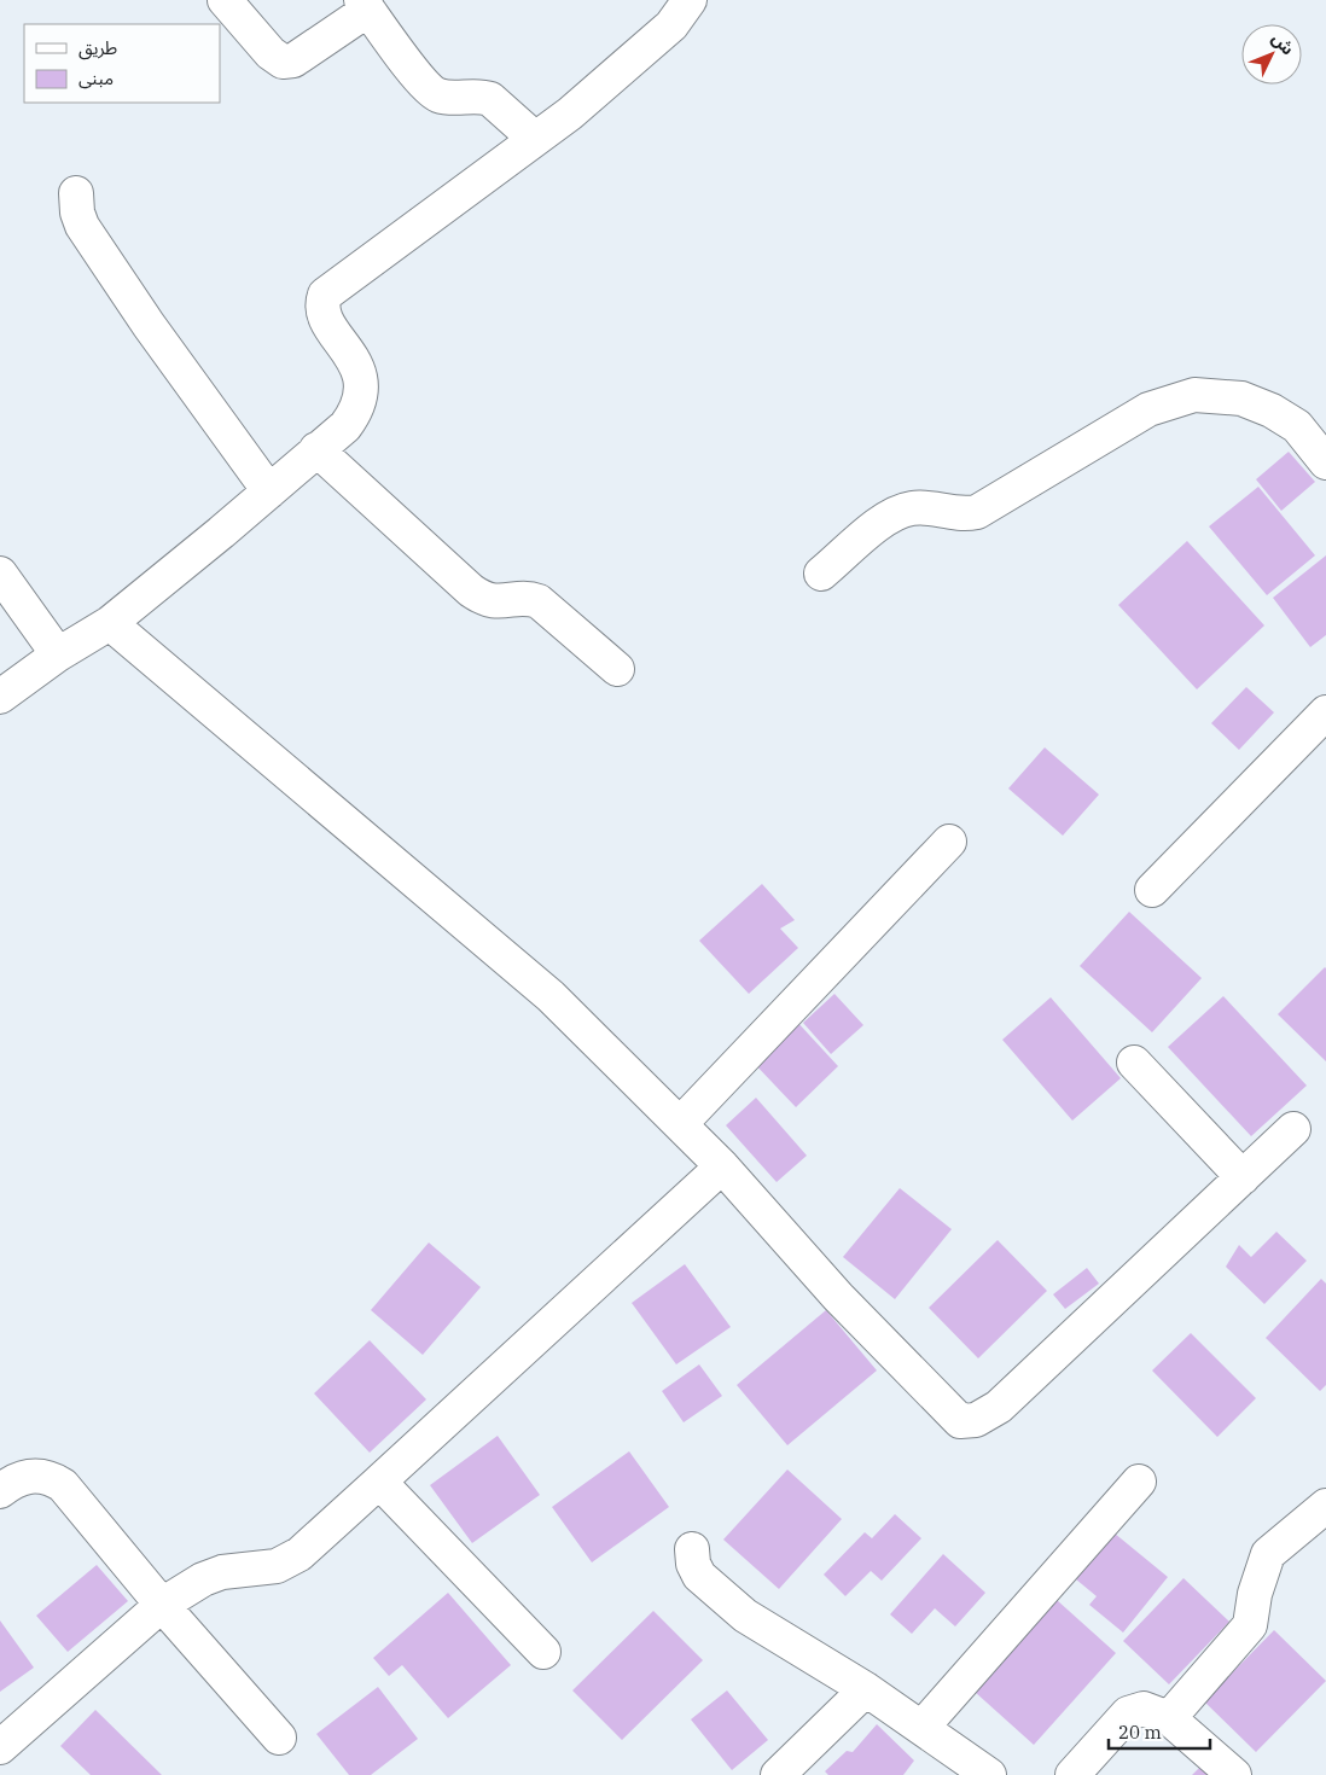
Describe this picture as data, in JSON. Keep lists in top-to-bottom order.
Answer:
{
  "legend": ["طريق", "مبنى"],
  "scale_bar": "20 m",
  "north": "top right"
}
